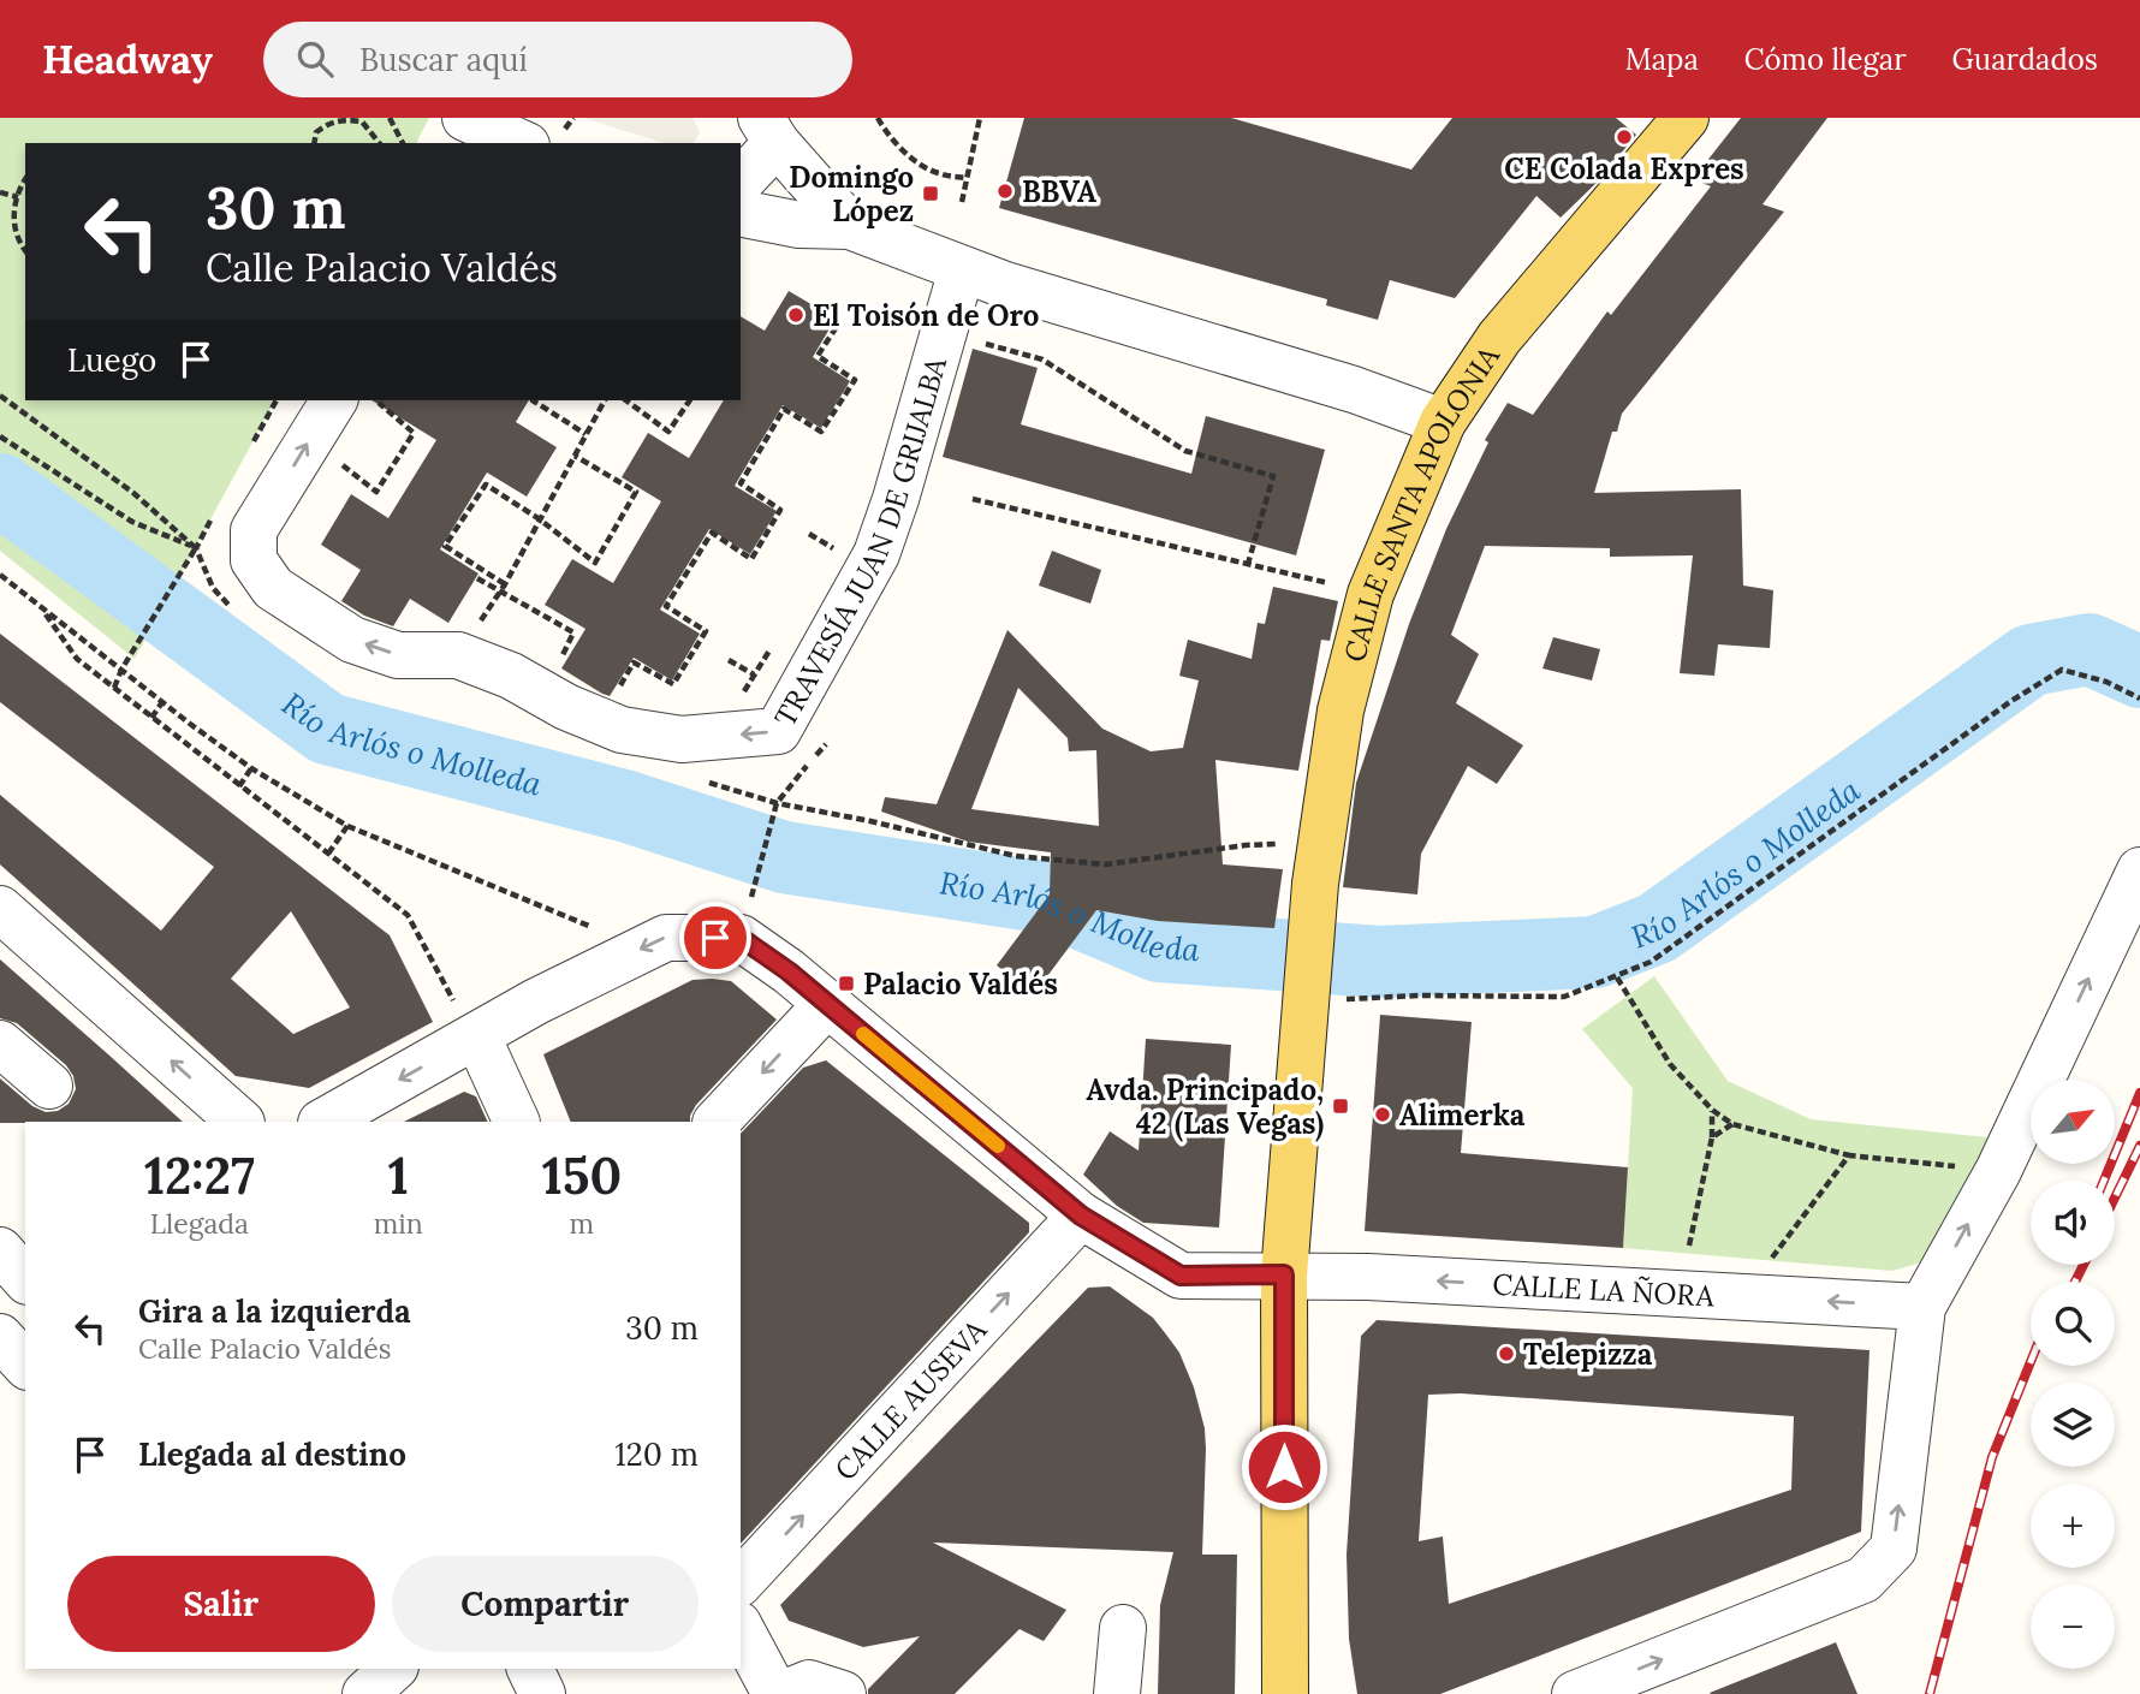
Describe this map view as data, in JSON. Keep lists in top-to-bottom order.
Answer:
{
  "streets": {
    "main road": ["CALLE SANTA APOLONIA"],
    "street": ["TRAVESÍA JUAN DE GRIJALBA", "CALLE LA ÑORA", "CALLE AUSEVA"]
  },
  "crossings": [
    ["CALLE SANTA APOLONIA", "CALLE LA ÑORA"],
    ["CALLE LA ÑORA", "CALLE AUSEVA"]
  ],
  "one_way": ["CALLE LA ÑORA"],
  "water": ["Río Arlós o Molleda"],
  "places": {
    "other": [
      "CE Colada Expres",
      "BBVA",
      "El Toisón de Oro",
      "Alimerka",
      "Telepizza"
    ],
    "transit": ["Domingo López", "Palacio Valdés", "Avda. Principado, 42 (Las Vegas)"]
  },
  "north": "top right",
  "page": {
    "header": "Headway",
    "search": "Buscar aquí",
    "nav": ["Mapa", "Cómo llegar", "Guardados"],
    "turn": ["30 m", "Calle Palacio Valdés"],
    "then": "Luego",
    "map_buttons": ["+", "−"],
    "eta": [
      "12:27",
      "Llegada",
      "1",
      "min",
      "150",
      "m"
    ],
    "list": [
      {
        "name": "Gira a la izquierda",
        "note": "Calle Palacio Valdés",
        "value": "30 m"
      },
      {
        "name": "Llegada al destino",
        "value": "120 m"
      }
    ],
    "buttons": ["Salir", "Compartir"]
  }
}
